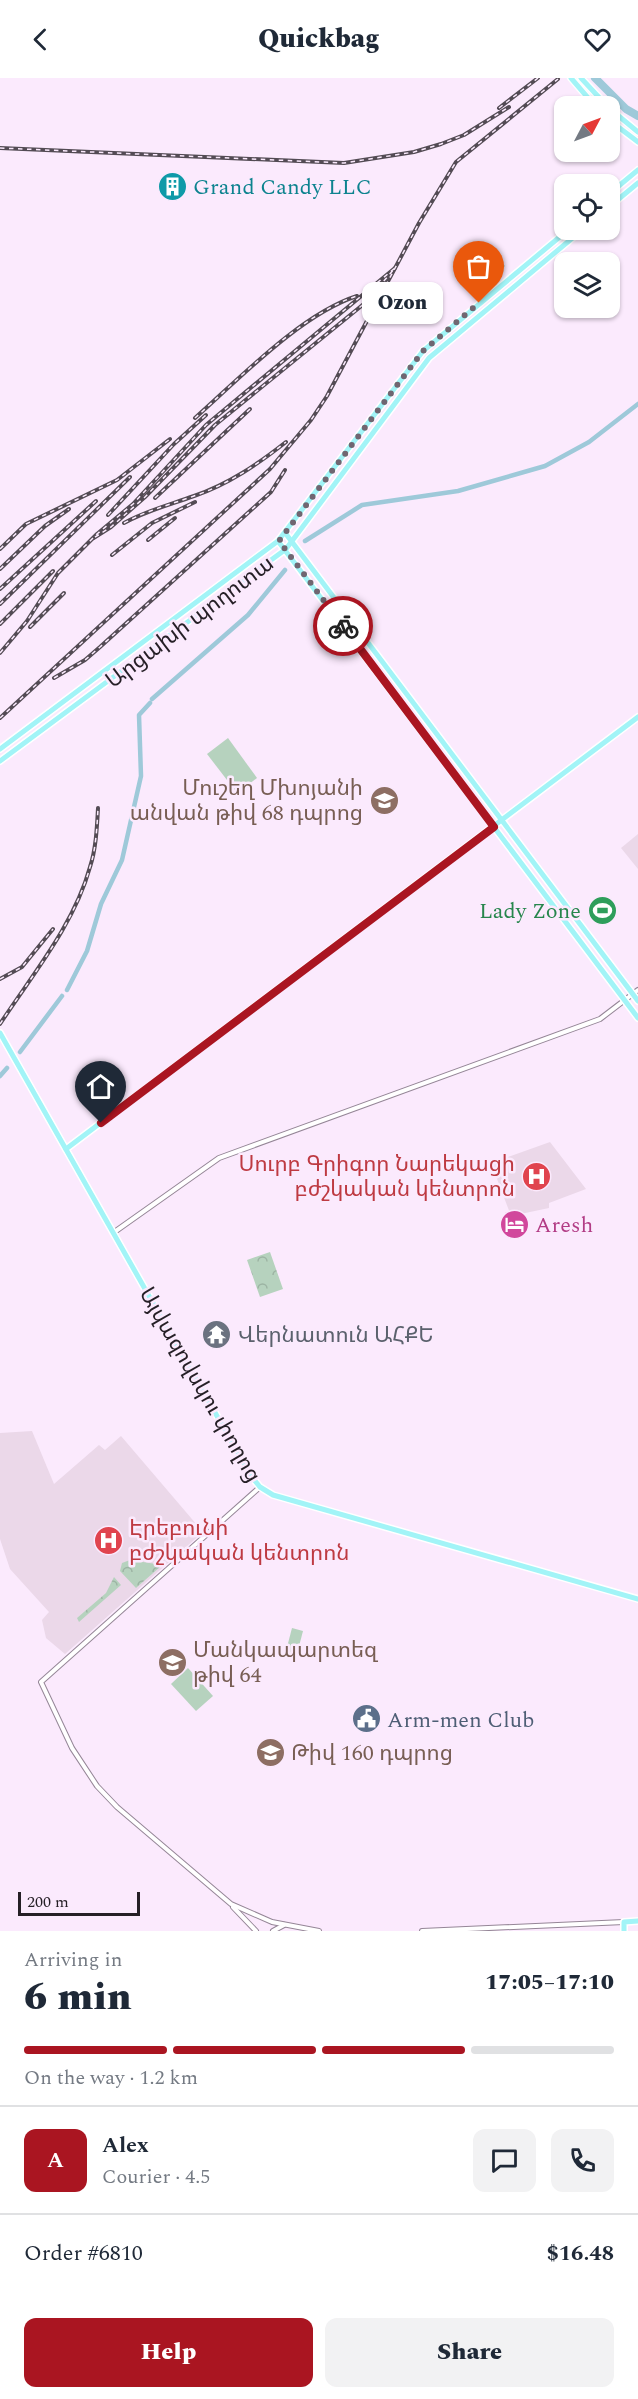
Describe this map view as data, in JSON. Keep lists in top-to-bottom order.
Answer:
{
  "streets": {
    "main road": ["Արցախի պողոտա", "Այվազովսկու փողոց"]
  },
  "places": {
    "building": ["Grand Candy LLC"],
    "other": ["Ozon"],
    "school or university": ["Մուշեղ Մխոյանի անվան թիվ 68 դպրոց", "Մանկապարտեզ թիվ 64", "Թիվ 160 դպրոց"],
    "sports": ["Lady Zone"],
    "hospital": ["Սուրբ Գրիգոր Նարեկացի բժշկական կենտրոն", "Էրեբունի բժշկական կենտրոն"],
    "hotel": ["Aresh"],
    "temple": ["Վերնատուն ԱՀՔԵ"],
    "public building": ["Arm-men Club"]
  },
  "scale_bar": "200 m",
  "north": "top right",
  "page": {
    "header": "Quickbag",
    "bubble": "Ozon",
    "scale": "200 m",
    "heading": ["6 min", "Arriving in", "17:05–17:10"],
    "panel": [
      "Alex",
      "Courier · 4.5",
      "Order #6810",
      "$16.48"
    ],
    "bar": "On the way · 1.2 km",
    "round": "A",
    "buttons": ["Help", "Share"]
  }
}
